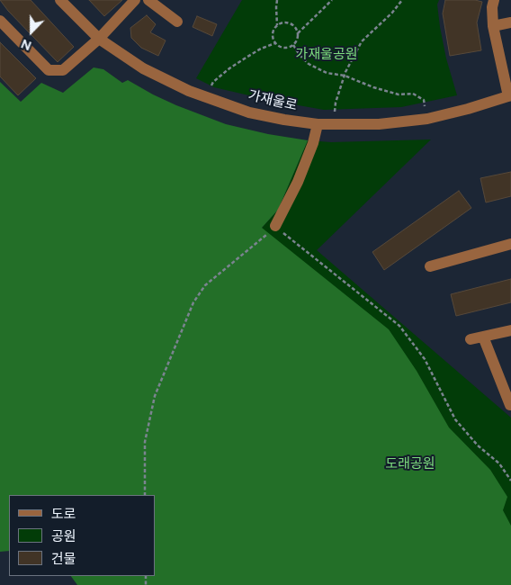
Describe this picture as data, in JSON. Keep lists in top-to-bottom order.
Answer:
{
  "streets": {
    "street": ["가재울로"]
  },
  "parks": ["가재울공원", "도래공원"],
  "legend": ["도로", "공원", "건물"],
  "north": "bottom"
}
